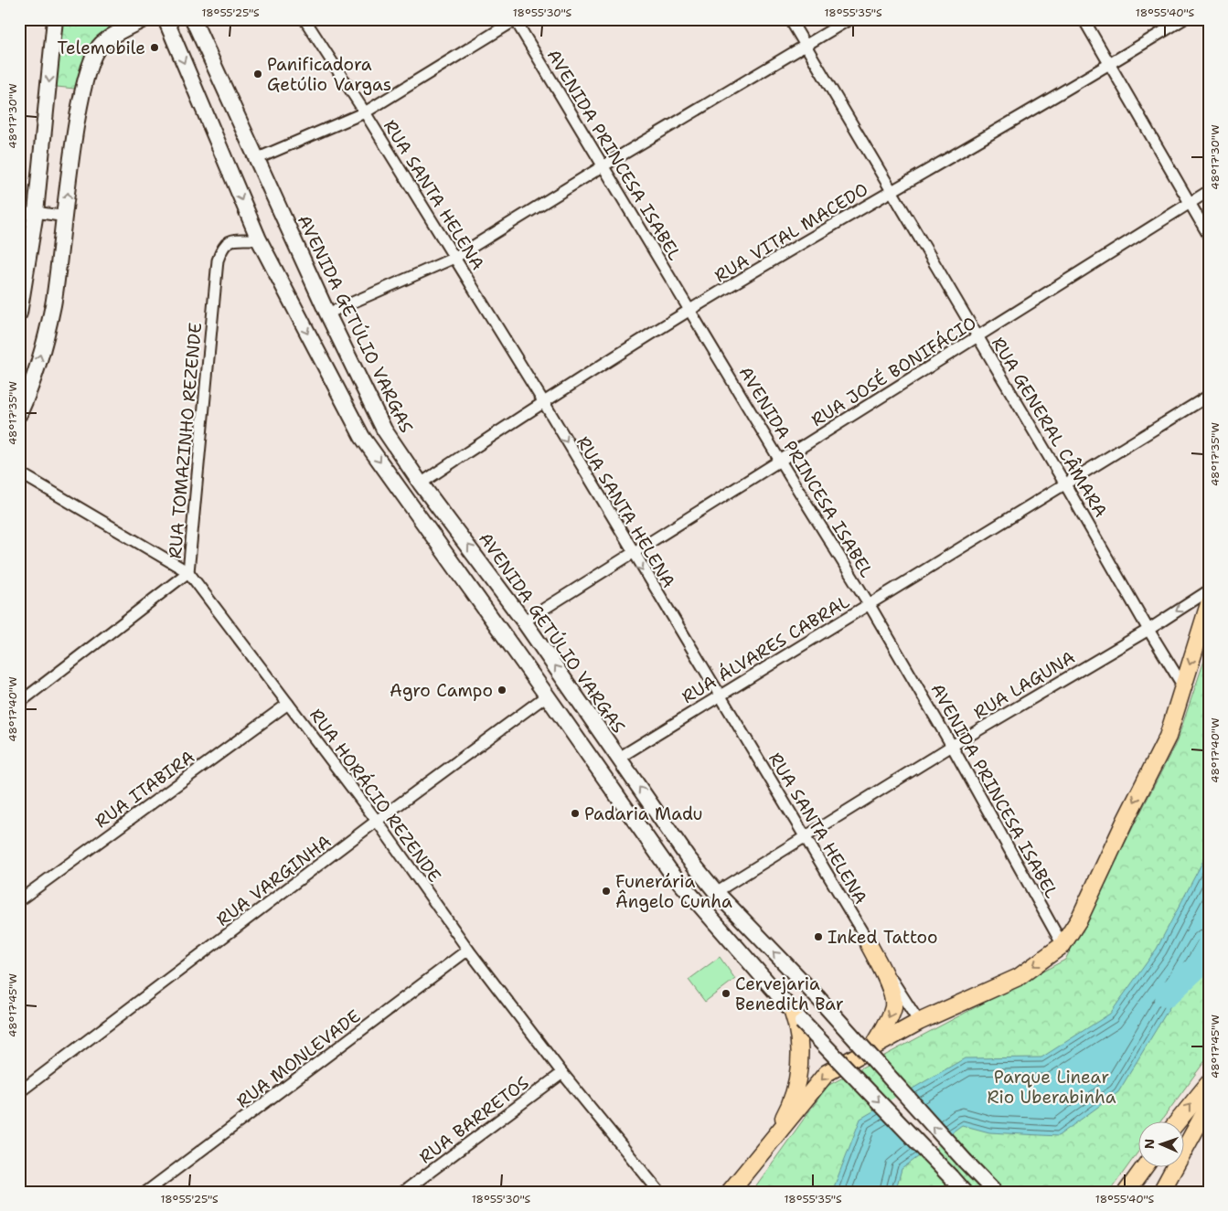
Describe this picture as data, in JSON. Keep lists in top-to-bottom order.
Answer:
{
  "streets": {
    "main road": ["AVENIDA GETÚLIO VARGAS"],
    "street": [
      "AVENIDA PRINCESA ISABEL",
      "RUA SANTA HELENA",
      "RUA VITAL MACEDO",
      "RUA JOSÉ BONIFÁCIO",
      "RUA GENERAL CÂMARA",
      "RUA TOMAZINHO REZENDE",
      "RUA ÁLVARES CABRAL",
      "RUA LAGUNA",
      "RUA ITABIRA",
      "RUA HORÁCIO REZENDE",
      "RUA VARGINHA",
      "RUA MONLEVADE",
      "RUA BARRETOS"
    ]
  },
  "crossings": [
    ["AVENIDA PRINCESA ISABEL", "RUA VITAL MACEDO"],
    ["AVENIDA PRINCESA ISABEL", "RUA JOSÉ BONIFÁCIO"],
    ["AVENIDA PRINCESA ISABEL", "RUA ÁLVARES CABRAL"],
    ["AVENIDA PRINCESA ISABEL", "RUA LAGUNA"],
    ["RUA SANTA HELENA", "RUA VITAL MACEDO"],
    ["RUA SANTA HELENA", "RUA JOSÉ BONIFÁCIO"],
    ["RUA SANTA HELENA", "RUA ÁLVARES CABRAL"],
    ["RUA SANTA HELENA", "RUA LAGUNA"],
    ["RUA VITAL MACEDO", "AVENIDA GETÚLIO VARGAS"],
    ["RUA VITAL MACEDO", "RUA GENERAL CÂMARA"],
    ["AVENIDA GETÚLIO VARGAS", "RUA JOSÉ BONIFÁCIO"],
    ["AVENIDA GETÚLIO VARGAS", "RUA ÁLVARES CABRAL"],
    ["AVENIDA GETÚLIO VARGAS", "RUA LAGUNA"],
    ["RUA JOSÉ BONIFÁCIO", "RUA GENERAL CÂMARA"],
    ["RUA GENERAL CÂMARA", "RUA ÁLVARES CABRAL"],
    ["RUA GENERAL CÂMARA", "RUA LAGUNA"],
    ["RUA TOMAZINHO REZENDE", "RUA HORÁCIO REZENDE"],
    ["RUA ITABIRA", "RUA HORÁCIO REZENDE"],
    ["RUA HORÁCIO REZENDE", "RUA VARGINHA"],
    ["RUA HORÁCIO REZENDE", "RUA MONLEVADE"],
    ["RUA HORÁCIO REZENDE", "RUA BARRETOS"]
  ],
  "parks": ["Parque Linear Rio Uberabinha"],
  "places": [
    "Telemobile",
    "Panificadora Getúlio Vargas",
    "Agro Campo",
    "Padaria Madu",
    "Funerária Ângelo Cunha",
    "Inked Tattoo",
    "Cervejaria Benedith Bar"
  ],
  "north": "left",
  "coordinates": [
    "18°55'25\"S",
    "18°55'30\"S",
    "18°55'35\"S",
    "18°55'40\"S",
    "48°17'30\"W",
    "48°17'35\"W",
    "48°17'40\"W",
    "48°17'45\"W"
  ]
}
